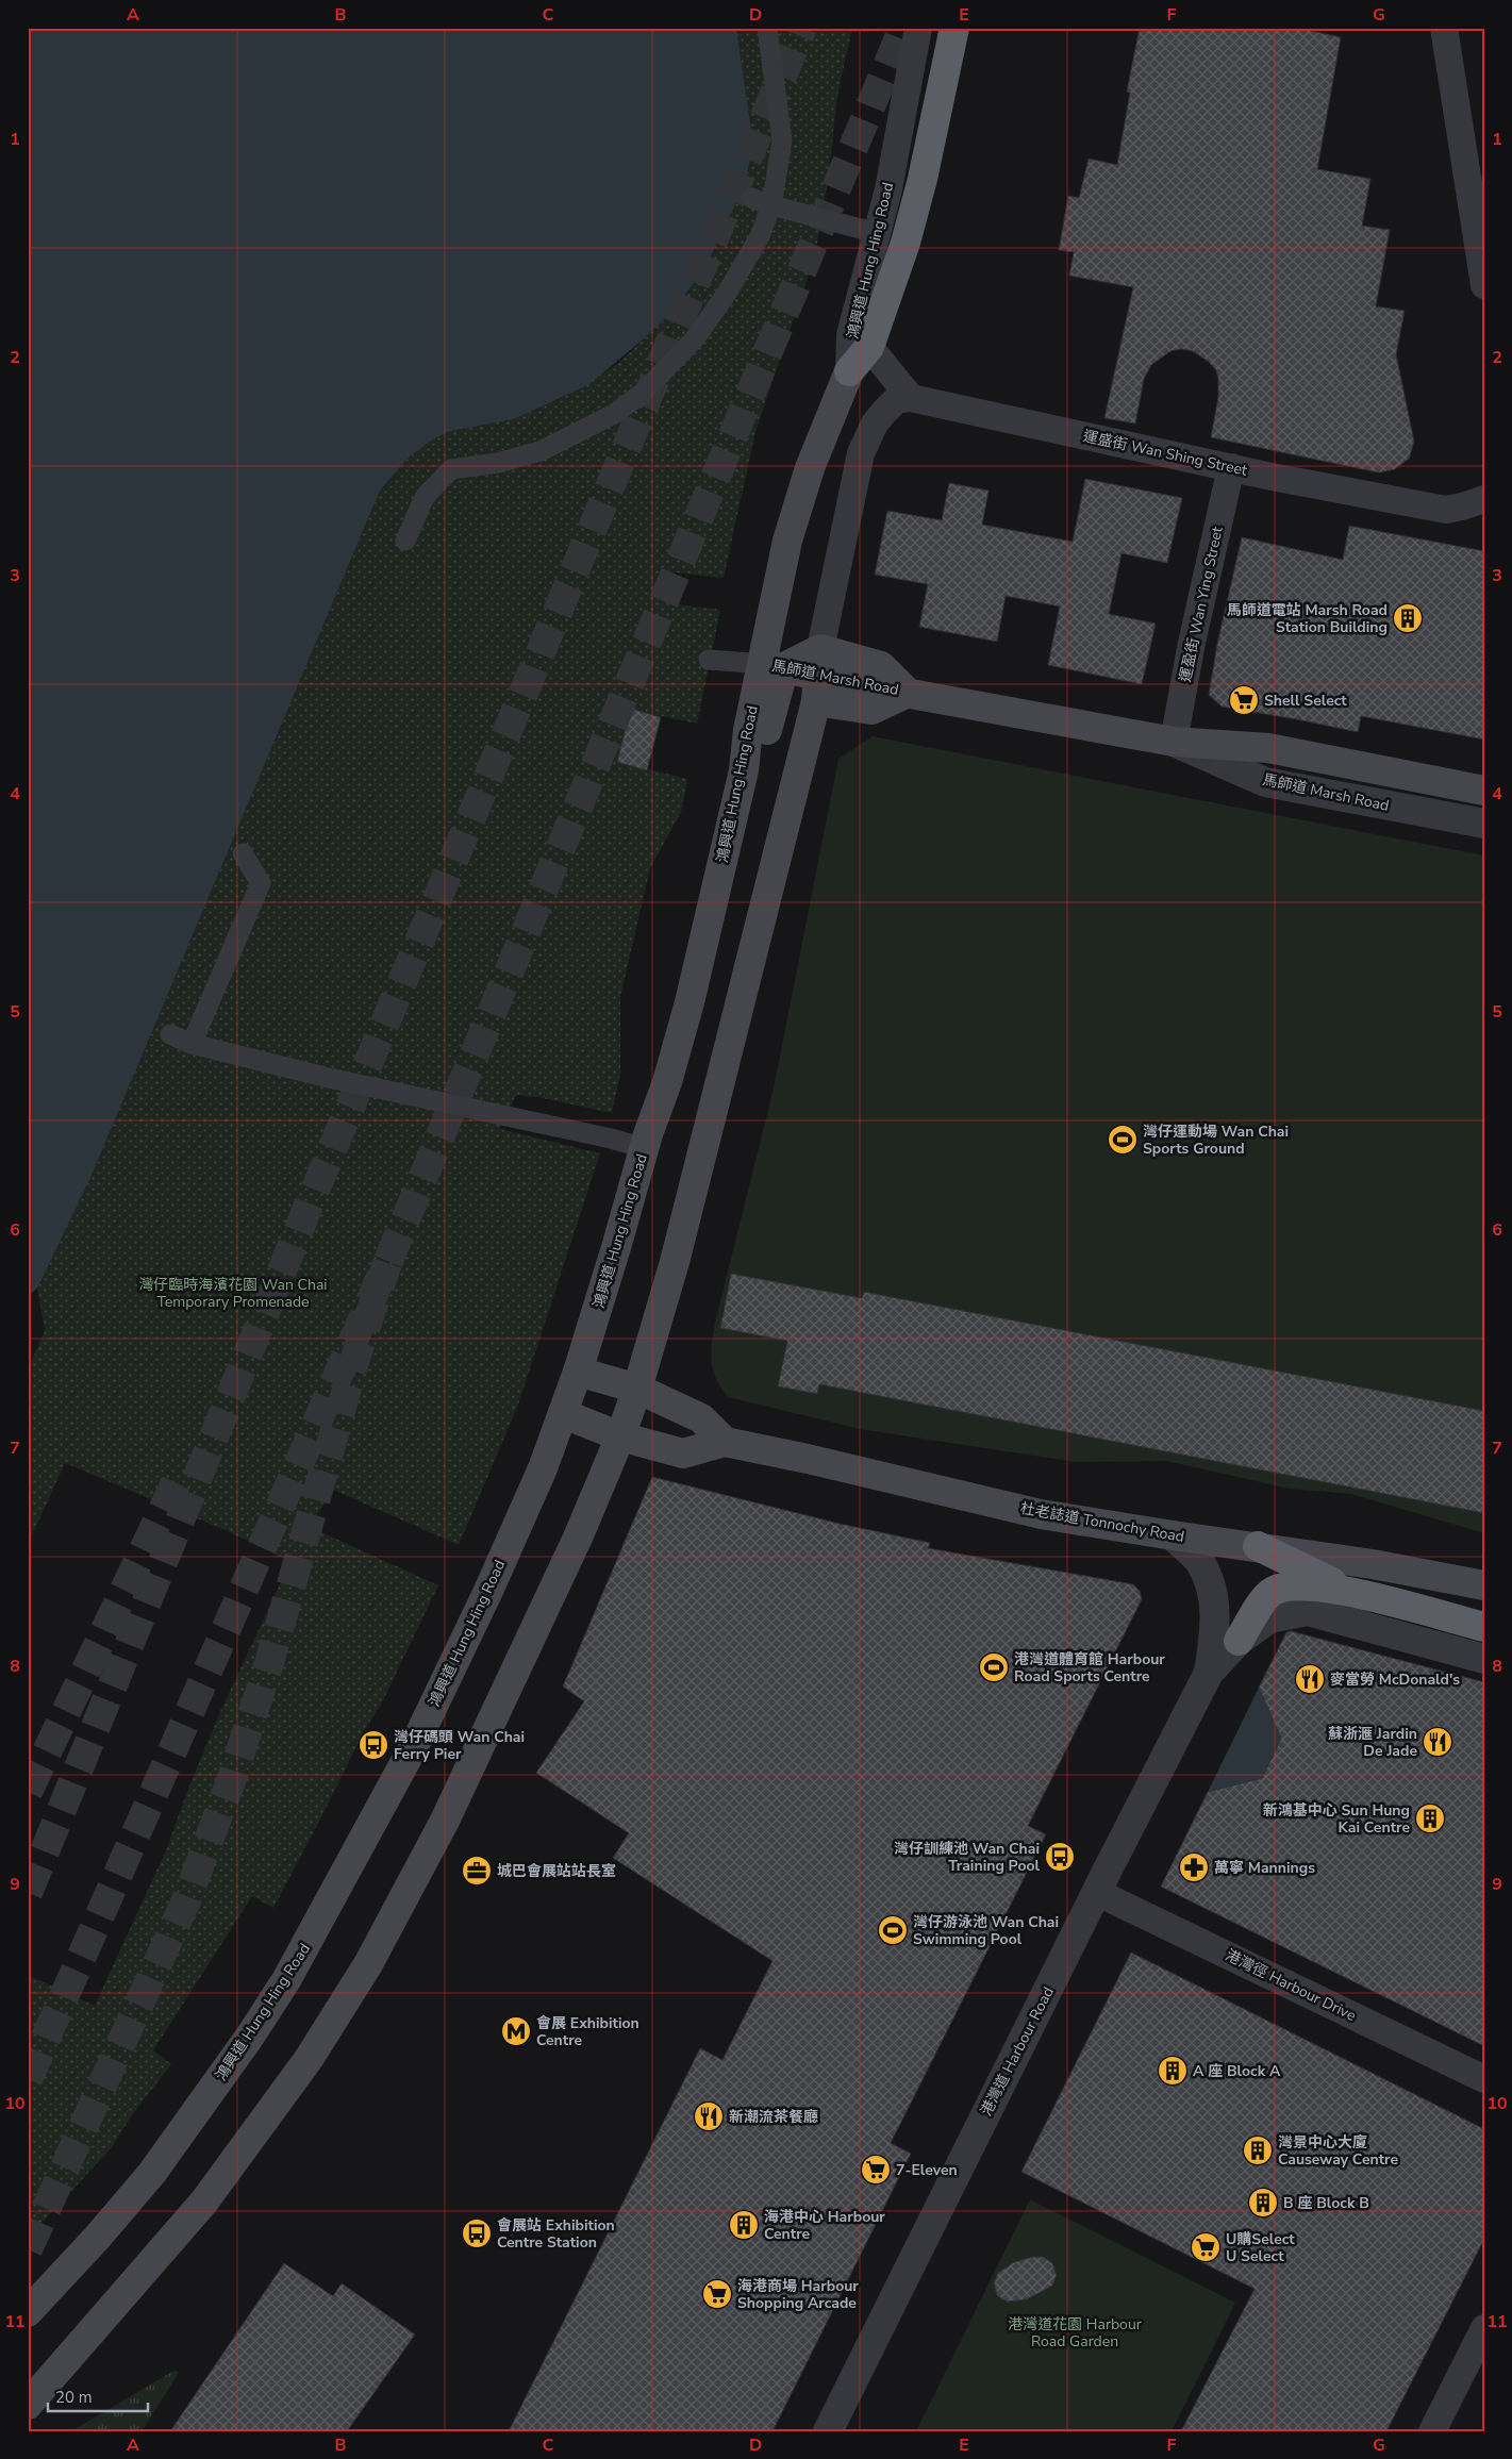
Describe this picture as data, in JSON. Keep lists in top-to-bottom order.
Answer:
{
  "streets": {
    "main road": ["鴻興道 Hung Hing Road", "馬師道 Marsh Road", "杜老誌道 Tonnochy Road"],
    "street": [
      "運盛街 Wan Shing Street",
      "運盈街 Wan Ying Street",
      "港灣徑 Harbour Drive",
      "港灣道 Harbour Road"
    ]
  },
  "crossings": [
    ["鴻興道 Hung Hing Road", "杜老誌道 Tonnochy Road"],
    ["運盛街 Wan Shing Street", "運盈街 Wan Ying Street"],
    ["運盈街 Wan Ying Street", "馬師道 Marsh Road"],
    ["杜老誌道 Tonnochy Road", "港灣道 Harbour Road"],
    ["港灣徑 Harbour Drive", "港灣道 Harbour Road"]
  ],
  "parks": ["灣仔臨時海濱花園 Wan Chai Temporary Promenade", "港灣道花園 Harbour Road Garden"],
  "places": {
    "building": [
      "馬師道電站 Marsh Road Station Building",
      "新鴻基中心 Sun Hung Kai Centre",
      "A 座 Block A",
      "灣景中心大廈 Causeway Centre",
      "B 座 Block B",
      "海港中心 Harbour Centre"
    ],
    "supermarket": [
      "Shell Select",
      "7-Eleven",
      "U購Select U Select",
      "海港商場 Harbour Shopping Arcade"
    ],
    "sports": ["灣仔運動場 Wan Chai Sports Ground", "港灣道體育館 Harbour Road Sports Centre", "灣仔游泳池 Wan Chai Swimming Pool"],
    "restaurant": ["麥當勞 McDonald's", "蘇浙滙 Jardin De Jade", "新潮流茶餐廳"],
    "bus stop": ["灣仔碼頭 Wan Chai Ferry Pier", "灣仔訓練池 Wan Chai Training Pool", "會展站 Exhibition Centre Station"],
    "pharmacy": ["萬寧 Mannings"],
    "office": ["城巴會展站站長室"],
    "metro station": ["會展 Exhibition Centre"]
  },
  "scale_bar": "20 m",
  "grid": {
    "columns": [
      "A",
      "B",
      "C",
      "D",
      "E",
      "F",
      "G"
    ],
    "rows": [
      "1",
      "2",
      "3",
      "4",
      "5",
      "6",
      "7",
      "8",
      "9",
      "10",
      "11"
    ]
  }
}
